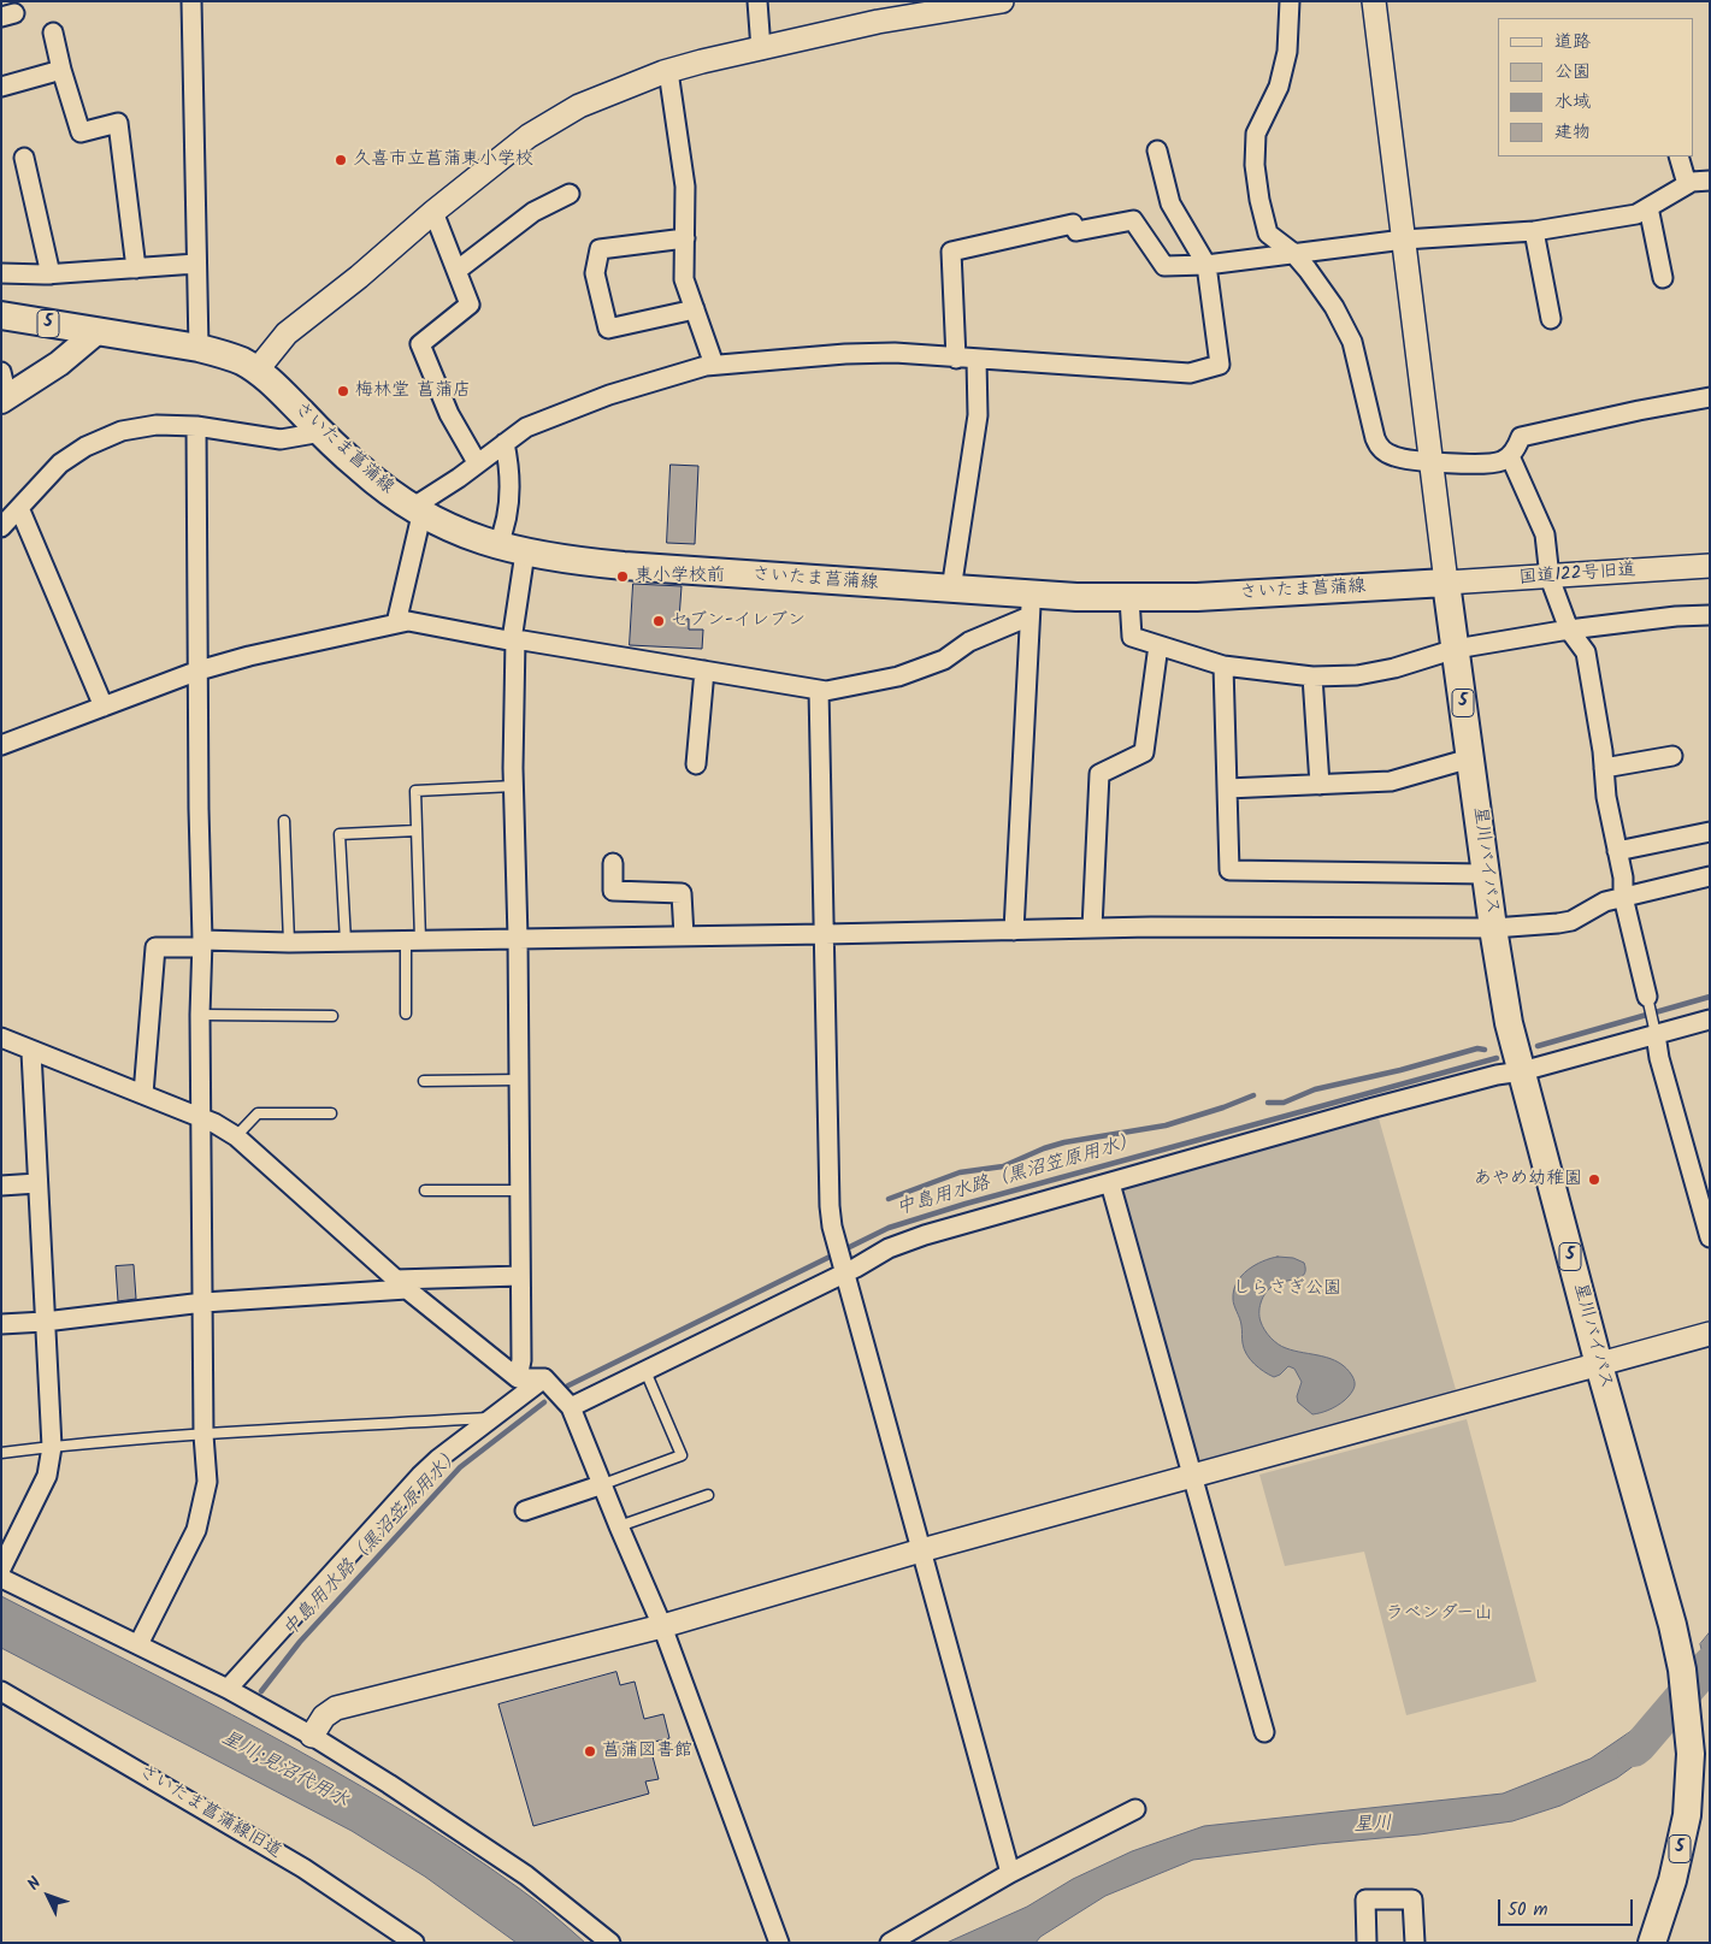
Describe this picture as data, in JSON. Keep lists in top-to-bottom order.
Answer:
{
  "streets": {
    "main road": ["5", "さいたま菖蒲線", "星川バイパス"],
    "street": ["国道122号旧道", "さいたま菖蒲線旧道"]
  },
  "crossings": [
    ["さいたま菖蒲線", "国道122号旧道"],
    ["さいたま菖蒲線", "星川バイパス"],
    ["国道122号旧道", "星川バイパス"]
  ],
  "water": ["中島用水路（黒沼笠原用水）", "星川;見沼代用水", "星川"],
  "parks": ["しらさぎ公園", "ラベンダー山"],
  "places": [
    "久喜市立菖蒲東小学校",
    "梅林堂 菖蒲店",
    "東小学校前",
    "セブン-イレブン",
    "あやめ幼稚園",
    "菖蒲図書館"
  ],
  "legend": [
    "道路",
    "公園",
    "水域",
    "建物"
  ],
  "scale_bar": "50 m",
  "north": "top left"
}
